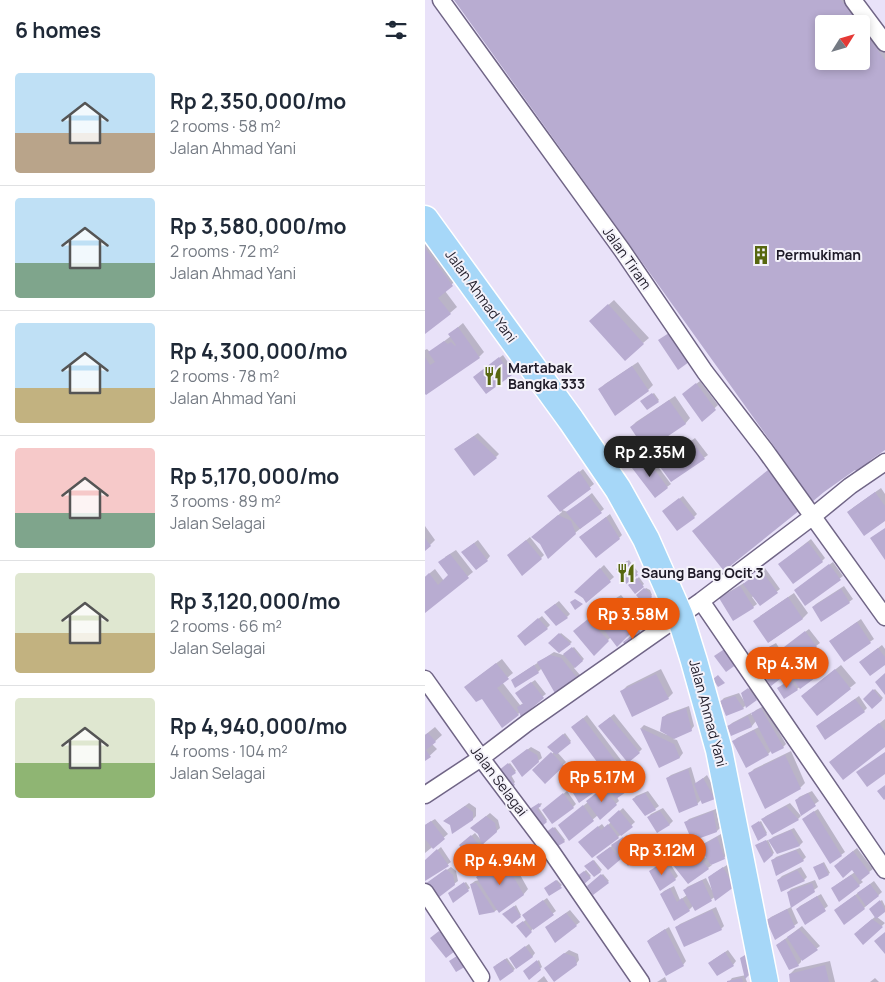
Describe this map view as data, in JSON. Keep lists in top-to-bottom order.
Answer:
{
  "streets": {
    "main road": ["Jalan Ahmad Yani"],
    "street": ["Jalan Tiram", "Jalan Selagai"]
  },
  "places": {
    "building": ["Permukiman"],
    "restaurant": ["Martabak Bangka 333", "Saung Bang Ocit 3"]
  },
  "north": "top right",
  "page": {
    "heading": "6 homes",
    "list": [
      {
        "name": "Rp 2,350,000/mo",
        "note": "2 rooms · 58 m² · Jalan Ahmad Yani"
      },
      {
        "name": "Rp 3,580,000/mo",
        "note": "2 rooms · 72 m² · Jalan Ahmad Yani"
      },
      {
        "name": "Rp 4,300,000/mo",
        "note": "2 rooms · 78 m² · Jalan Ahmad Yani"
      },
      {
        "name": "Rp 5,170,000/mo",
        "note": "3 rooms · 89 m² · Jalan Selagai"
      },
      {
        "name": "Rp 3,120,000/mo",
        "note": "2 rooms · 66 m² · Jalan Selagai"
      },
      {
        "name": "Rp 4,940,000/mo",
        "note": "4 rooms · 104 m² · Jalan Selagai"
      }
    ],
    "price": [
      "Rp 2.35M",
      "Rp 3.58M",
      "Rp 4.3M",
      "Rp 5.17M",
      "Rp 3.12M",
      "Rp 4.94M"
    ]
  }
}
